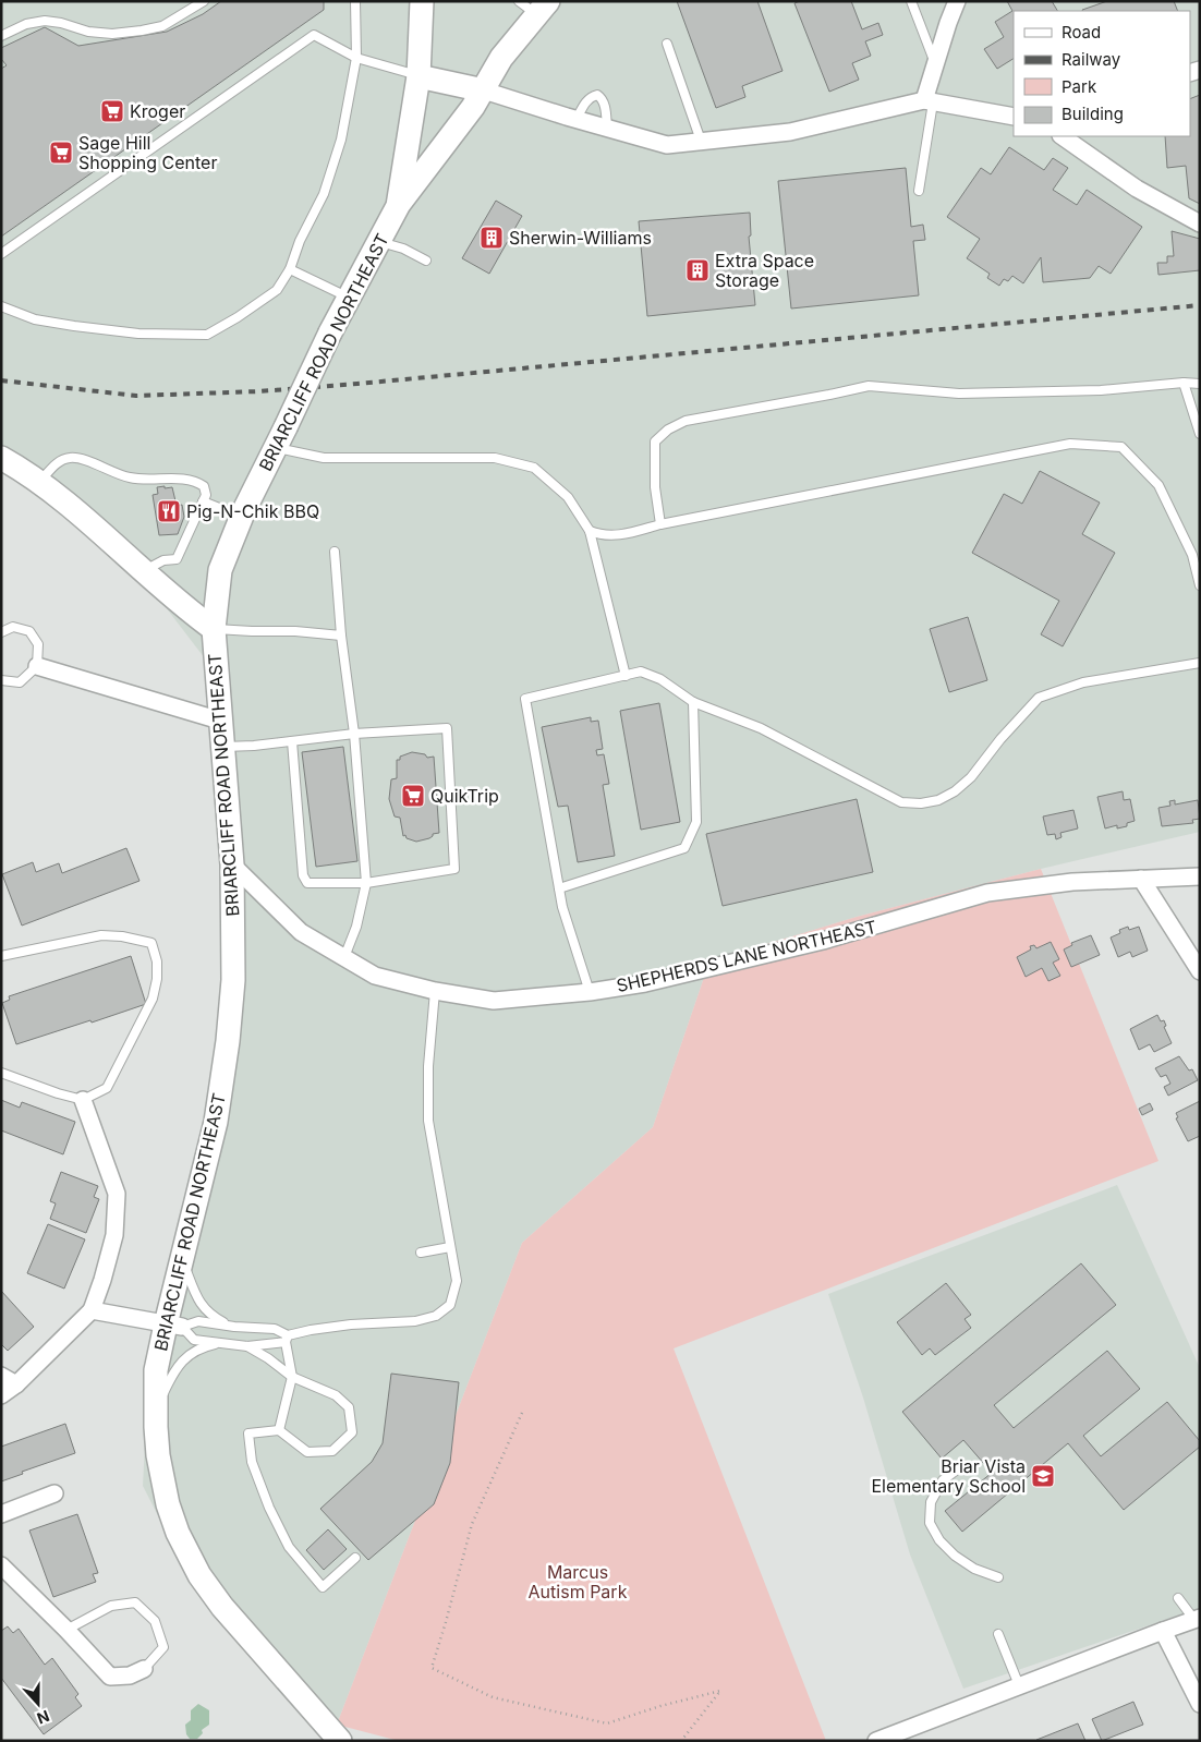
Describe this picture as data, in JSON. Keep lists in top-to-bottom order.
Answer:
{
  "streets": {
    "main road": ["BRIARCLIFF ROAD NORTHEAST"],
    "street": ["SHEPHERDS LANE NORTHEAST"]
  },
  "crossings": [
    ["BRIARCLIFF ROAD NORTHEAST", "SHEPHERDS LANE NORTHEAST"]
  ],
  "parks": ["Marcus Autism Park"],
  "places": {
    "supermarket": ["Kroger", "Sage Hill Shopping Center", "QuikTrip"],
    "building": ["Sherwin-Williams", "Extra Space Storage"],
    "restaurant": ["Pig-N-Chik BBQ"],
    "school or university": ["Briar Vista Elementary School"]
  },
  "legend": [
    "Road",
    "Railway",
    "Park",
    "Building"
  ],
  "north": "bottom"
}
